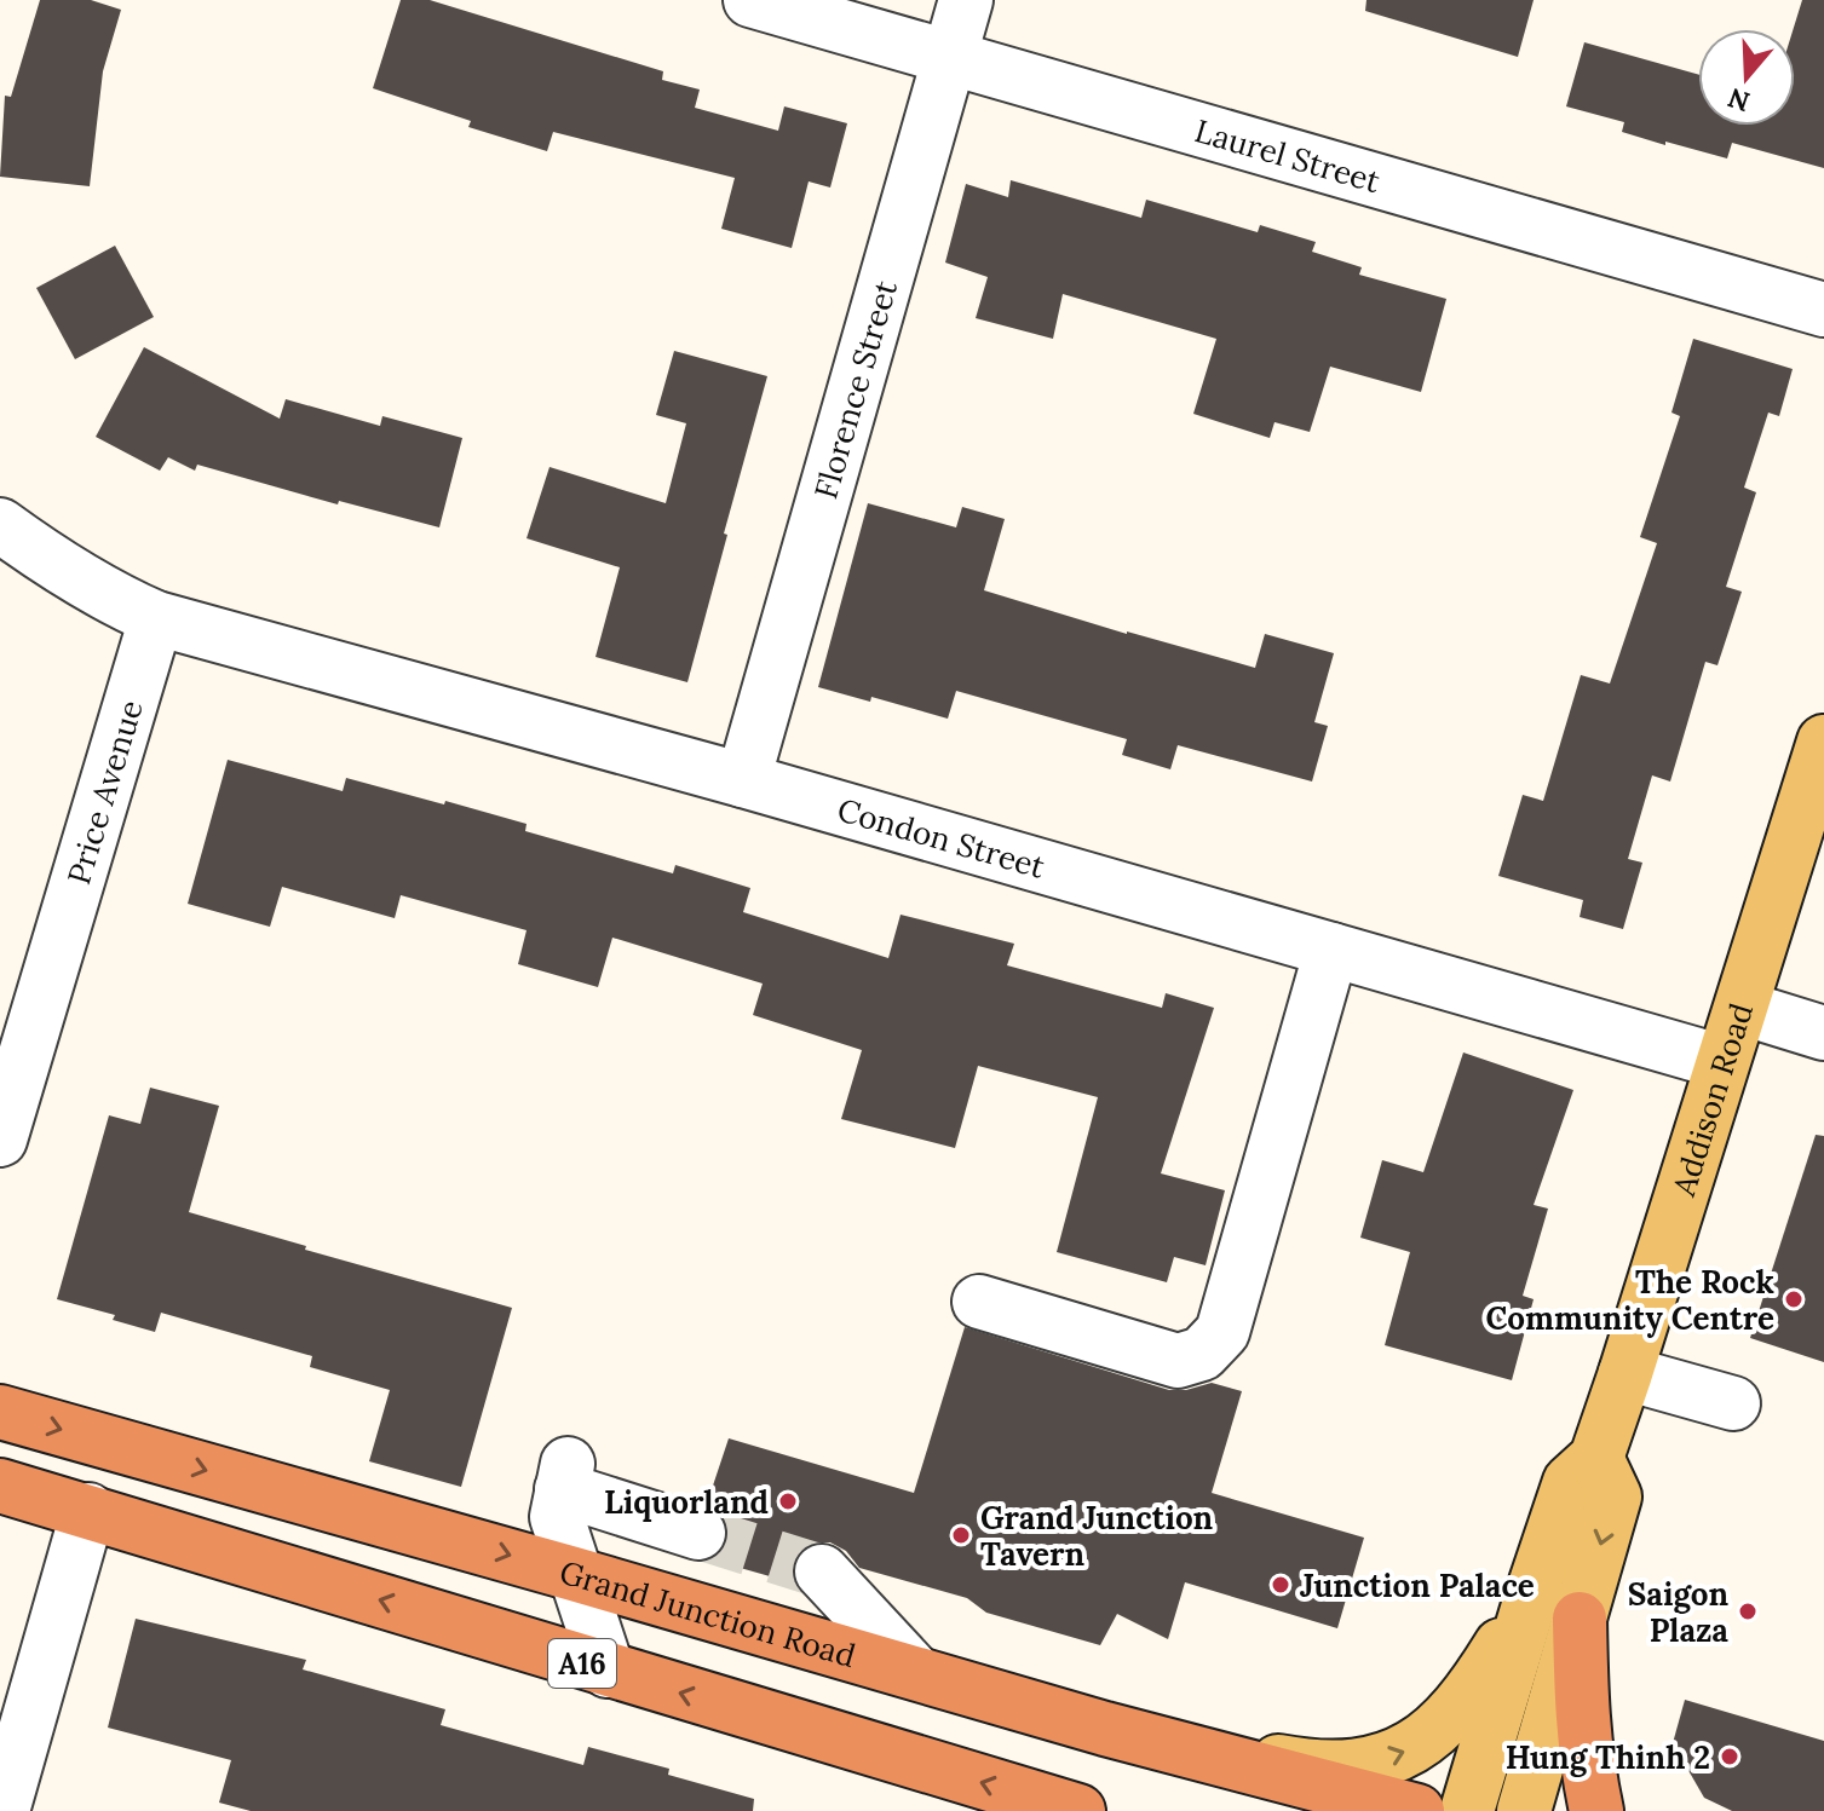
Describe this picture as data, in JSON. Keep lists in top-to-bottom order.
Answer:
{
  "streets": {
    "highway": ["Grand Junction Road", "A16"],
    "main road": ["Addison Road"],
    "street": [
      "Laurel Street",
      "Florence Street",
      "Price Avenue",
      "Condon Street"
    ]
  },
  "crossings": [
    ["Laurel Street", "Florence Street"],
    ["Florence Street", "Condon Street"],
    ["Price Avenue", "Condon Street"],
    ["Condon Street", "Addison Road"]
  ],
  "places": [
    "The Rock Community Centre",
    "Liquorland",
    "Grand Junction Tavern",
    "Junction Palace",
    "Saigon Plaza",
    "Hung Thinh 2"
  ],
  "north": "bottom"
}
